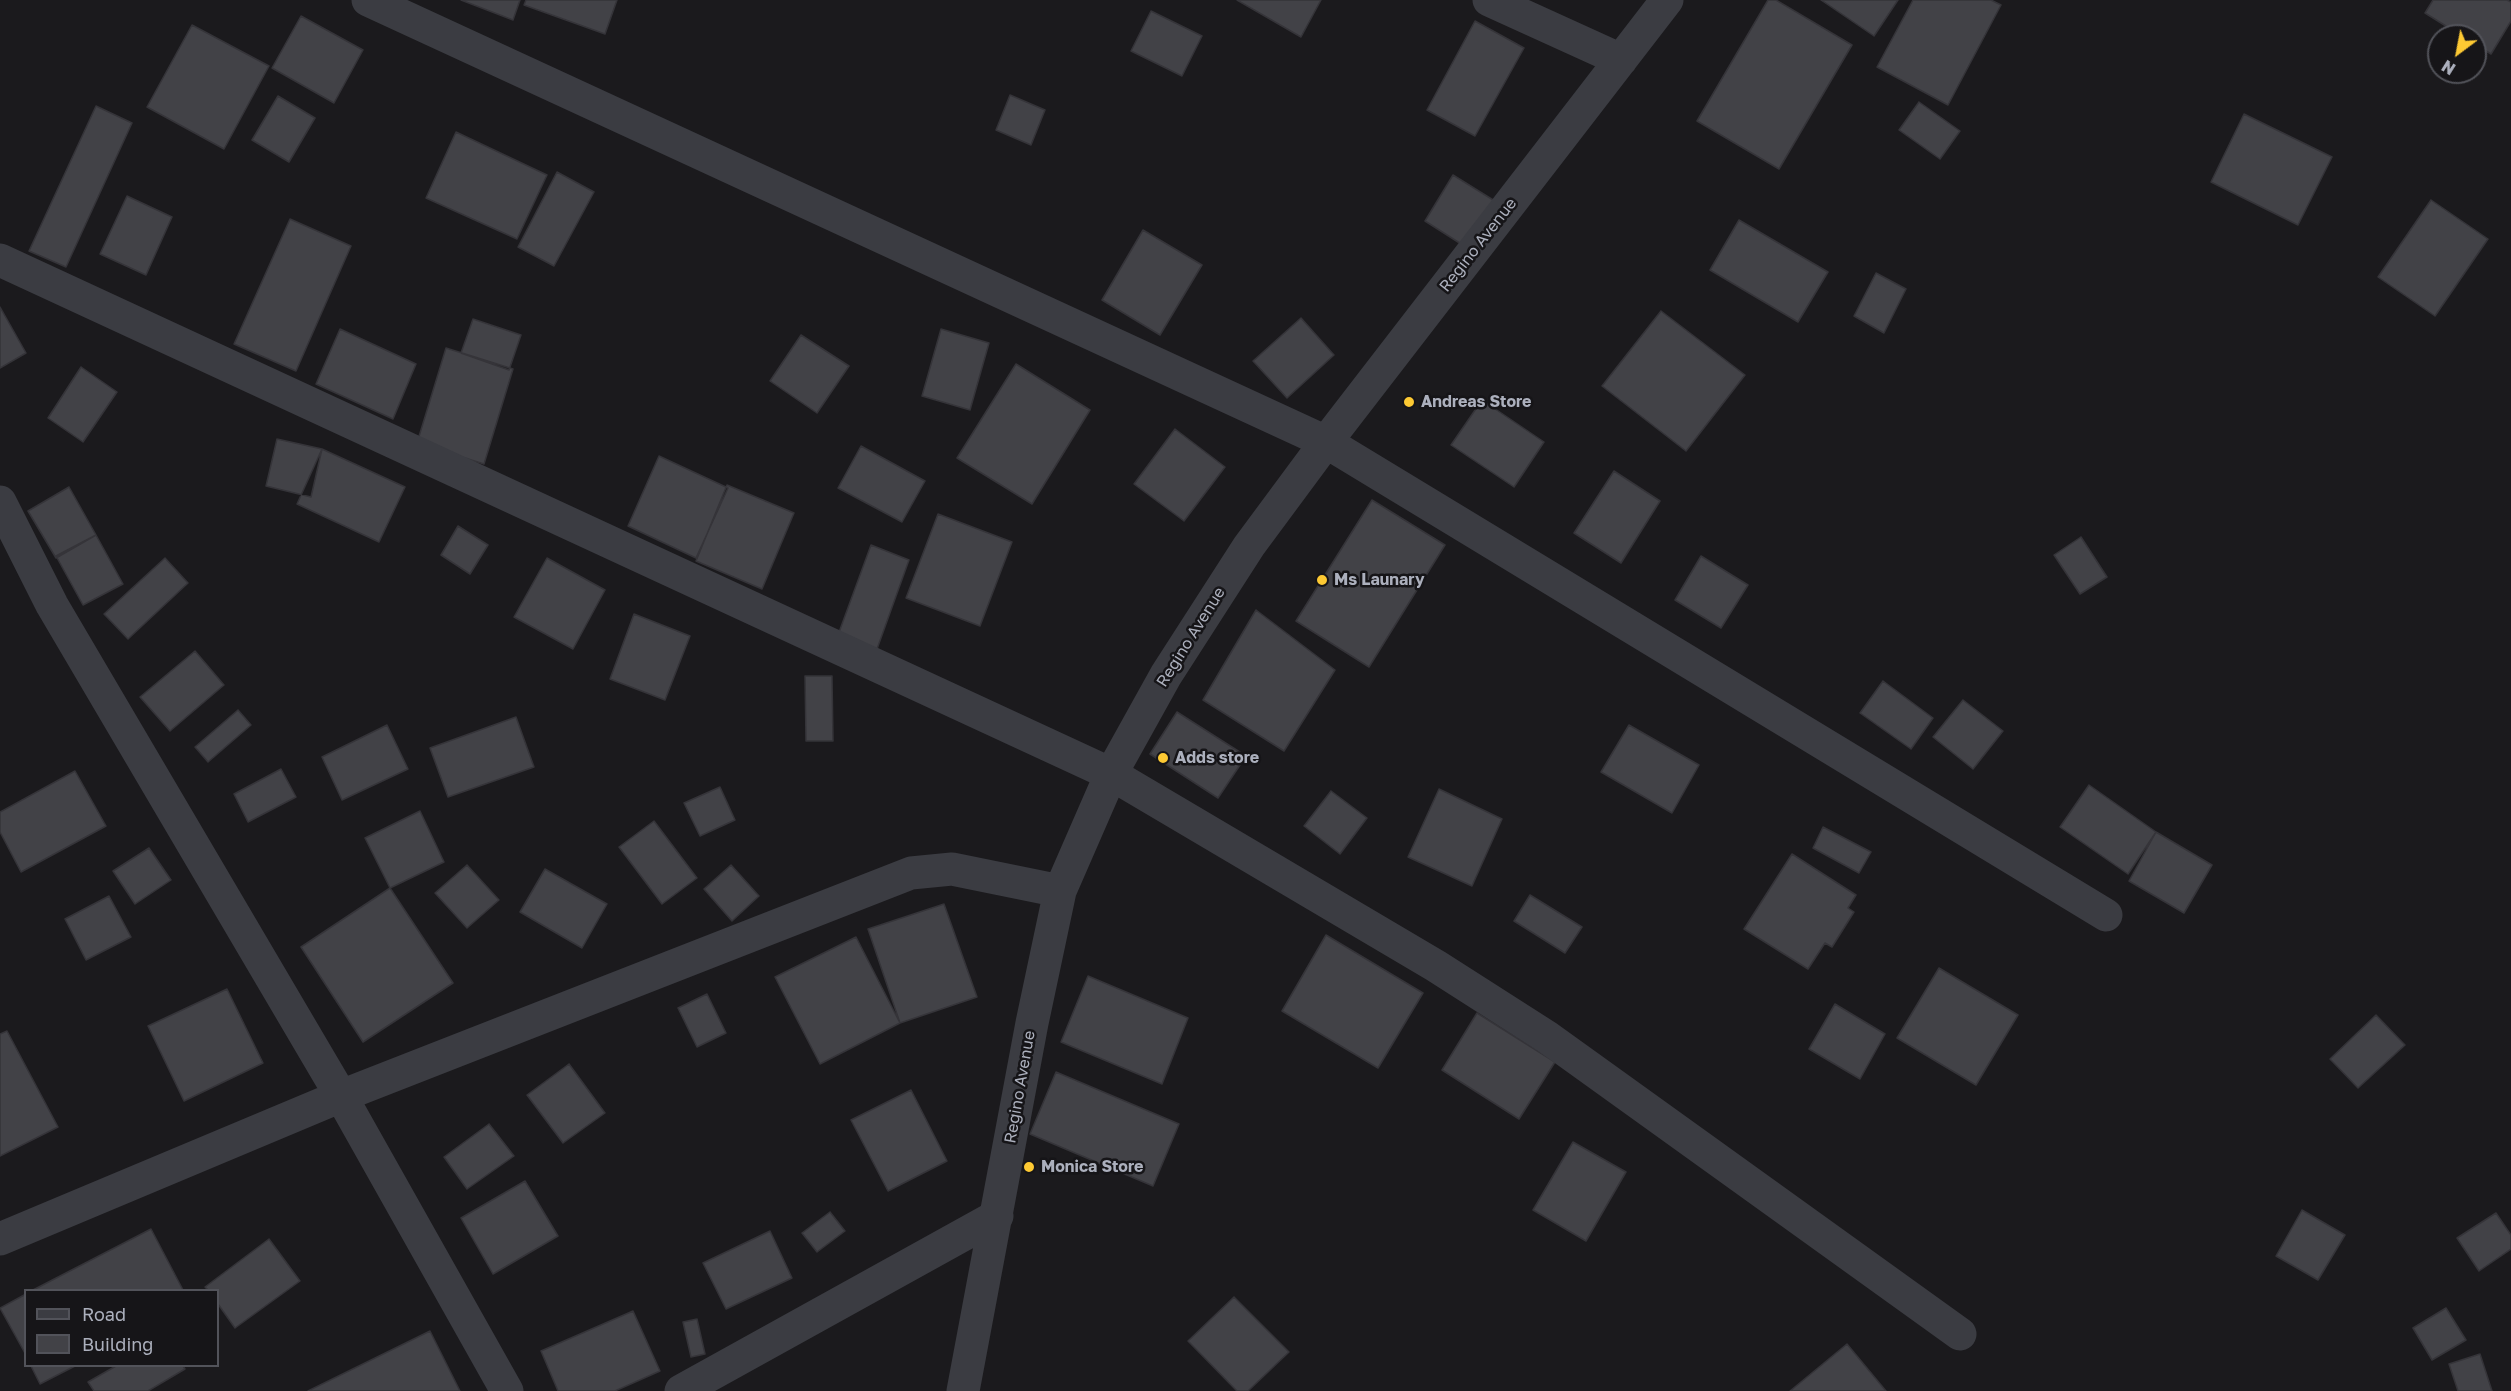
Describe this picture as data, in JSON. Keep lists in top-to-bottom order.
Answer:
{
  "streets": {
    "street": ["Regino Avenue"]
  },
  "places": [
    "Andreas Store",
    "Ms Launary",
    "Adds store",
    "Monica Store"
  ],
  "legend": ["Road", "Building"],
  "north": "bottom left"
}
